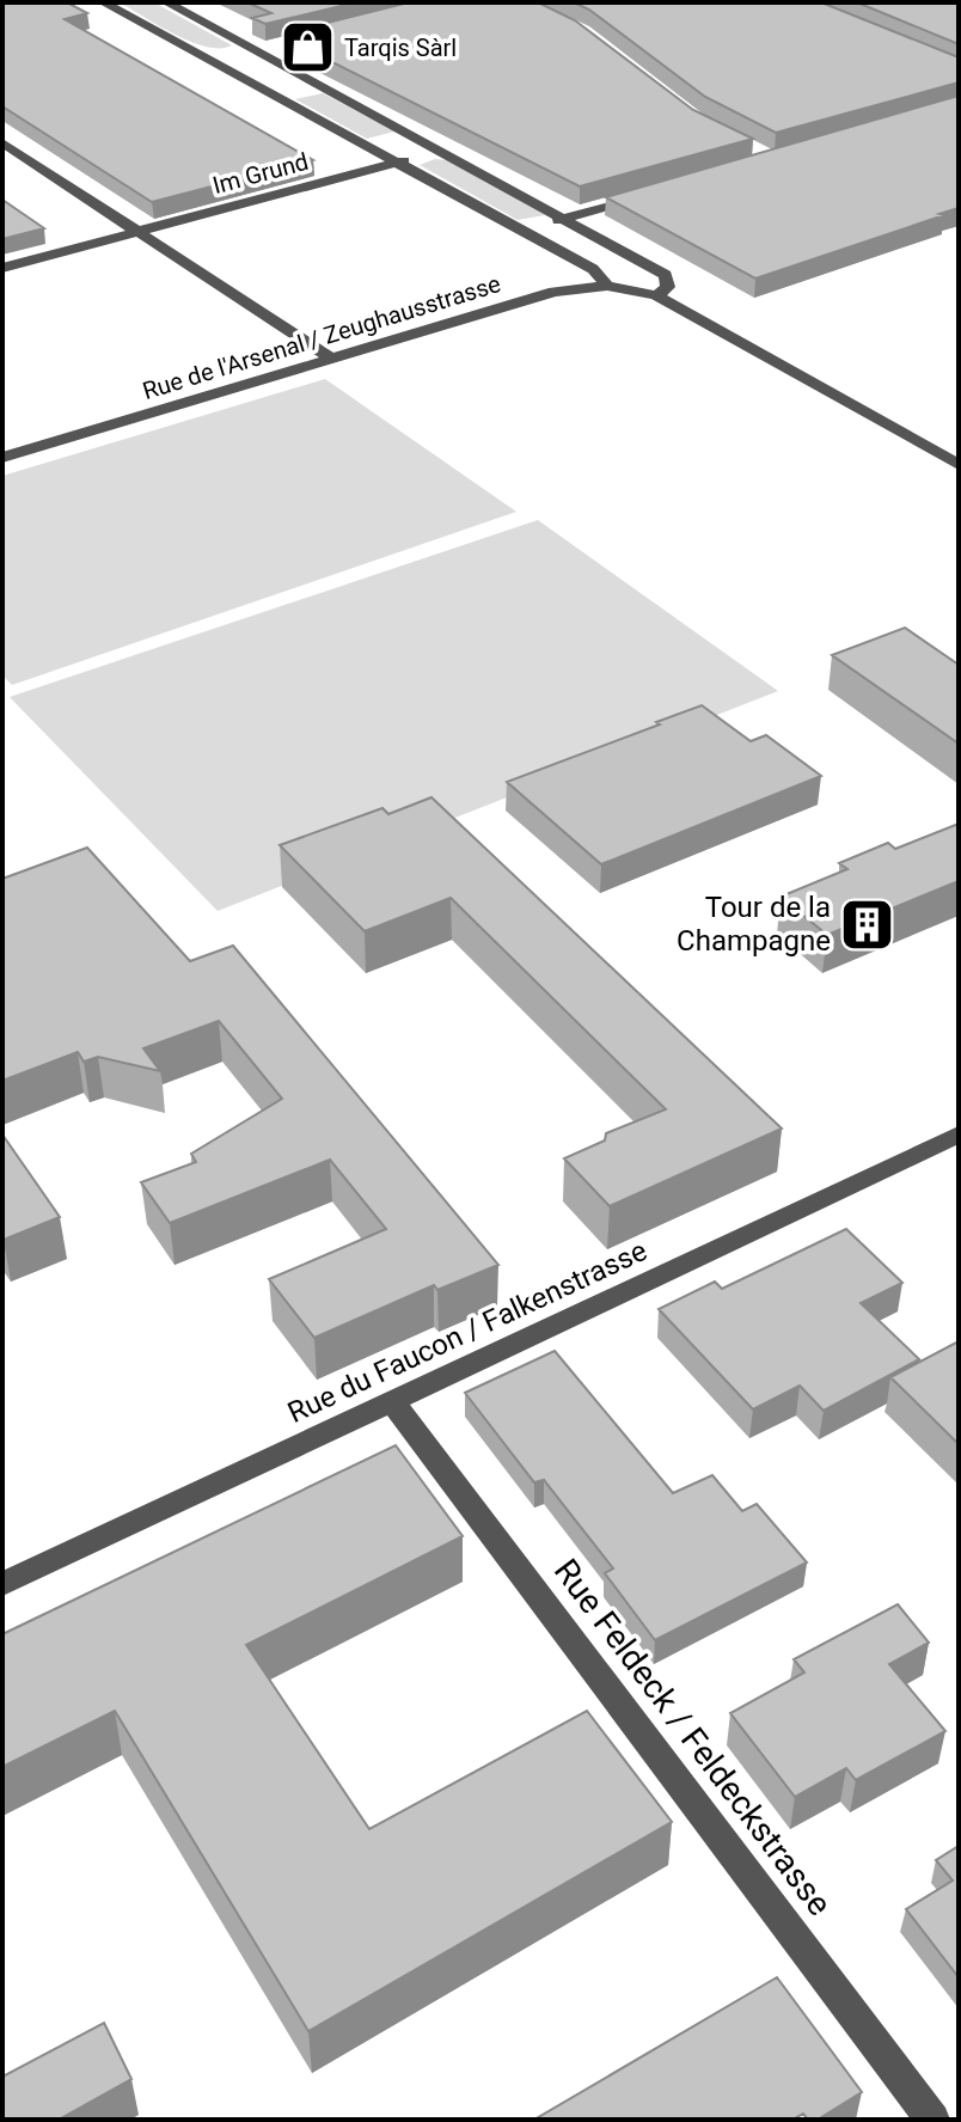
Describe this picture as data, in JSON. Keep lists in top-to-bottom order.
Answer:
{
  "streets": {
    "street": [
      "Im Grund",
      "Rue de l'Arsenal / Zeughausstrasse",
      "Rue du Faucon / Falkenstrasse",
      "Rue Feldeck / Feldeckstrasse"
    ]
  },
  "crossings": [
    ["Rue du Faucon / Falkenstrasse", "Rue Feldeck / Feldeckstrasse"]
  ],
  "places": {
    "shop": ["Tarqis Sàrl"],
    "building": ["Tour de la Champagne"]
  }
}
